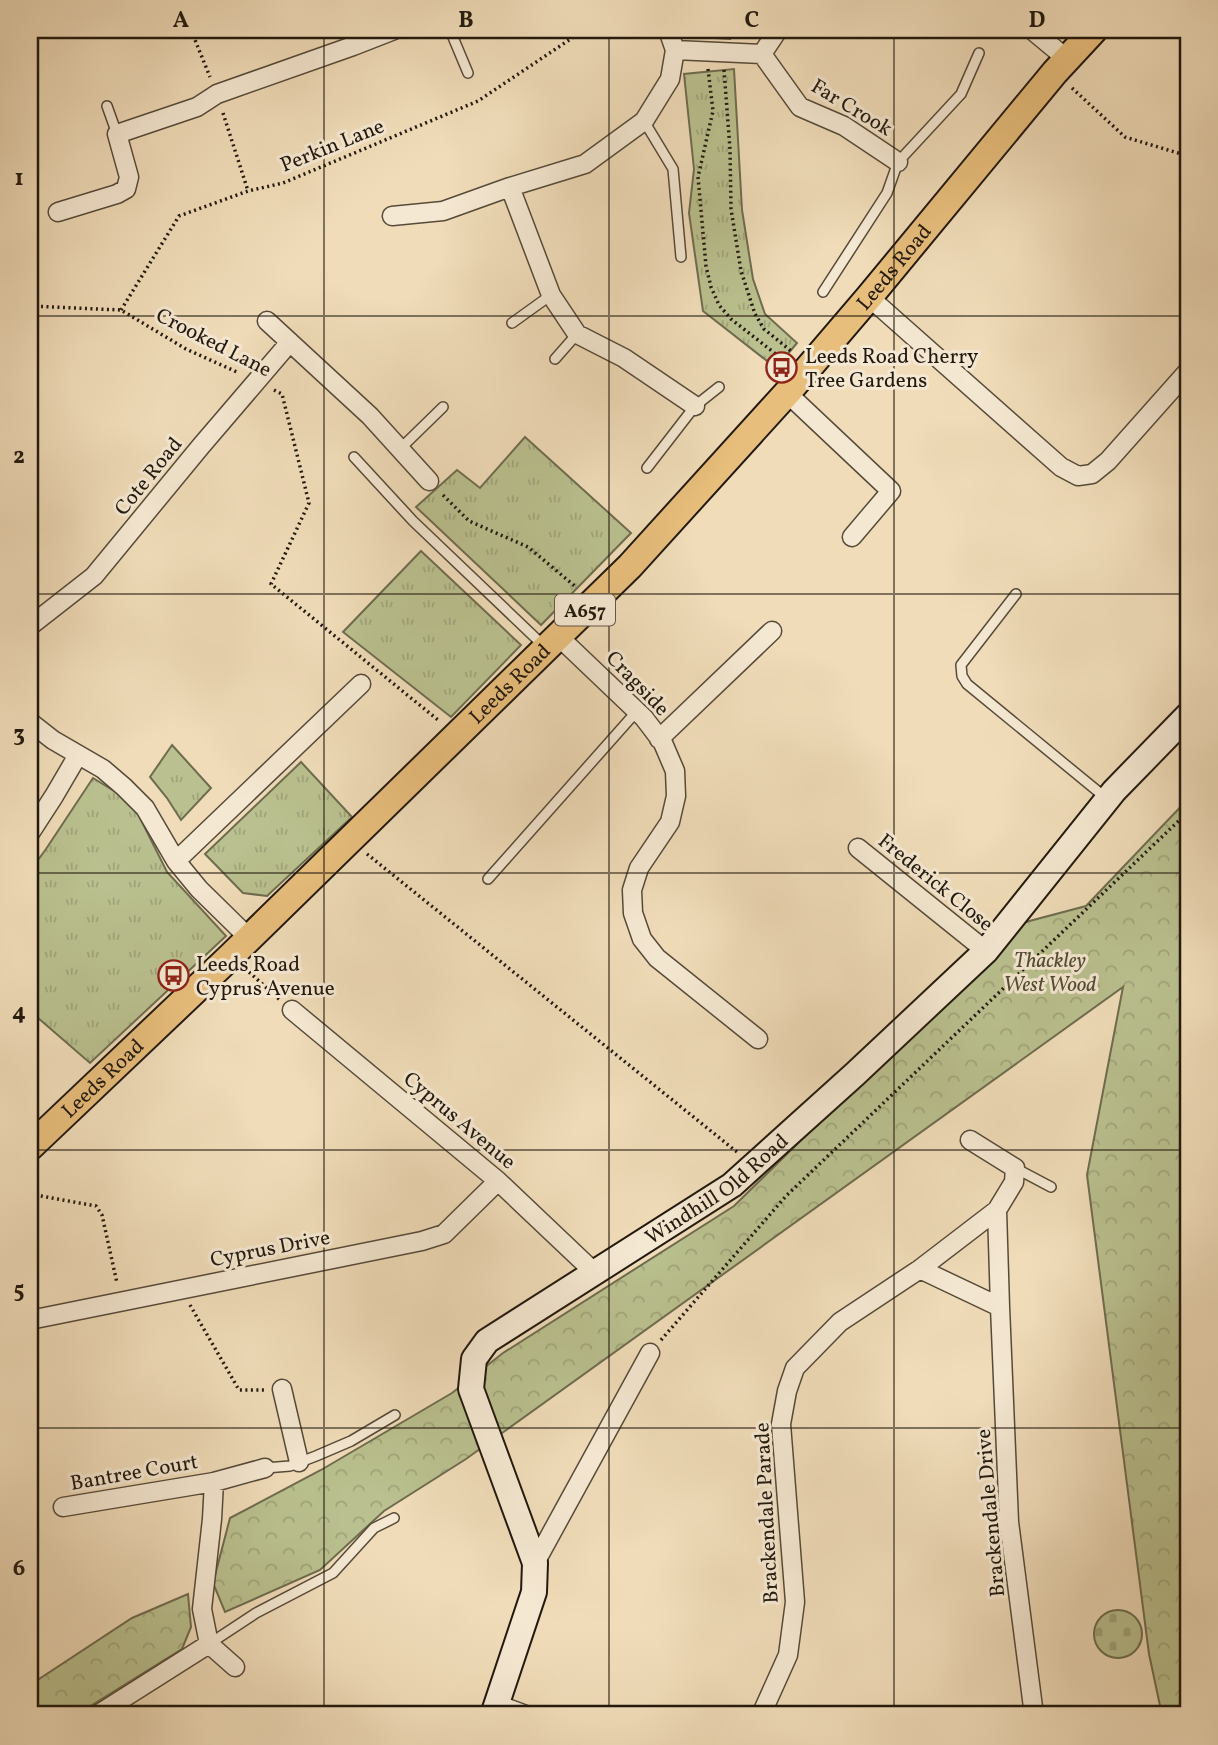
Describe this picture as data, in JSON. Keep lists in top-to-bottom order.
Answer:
{
  "streets": {
    "main road": ["Leeds Road", "A657"],
    "street": [
      "Far Crook",
      "Cote Road",
      "Cragside",
      "Frederick Close",
      "Cyprus Avenue",
      "Windhill Old Road",
      "Cyprus Drive",
      "Bantree Court",
      "Brackendale Parade",
      "Brackendale Drive"
    ],
    "path": ["Perkin Lane", "Crooked Lane"]
  },
  "crossings": [
    ["Perkin Lane", "Crooked Lane"],
    ["Leeds Road", "Crooked Lane"],
    ["Leeds Road", "Cragside"],
    ["Crooked Lane", "Cote Road"],
    ["Frederick Close", "Windhill Old Road"],
    ["Cyprus Avenue", "Windhill Old Road"],
    ["Cyprus Avenue", "Cyprus Drive"],
    ["Brackendale Parade", "Brackendale Drive"]
  ],
  "parks": ["Thackley West Wood"],
  "places": {
    "bus stop": ["Leeds Road Cherry Tree Gardens", "Leeds Road Cyprus Avenue"]
  },
  "grid": {
    "columns": [
      "A",
      "B",
      "C",
      "D"
    ],
    "rows": [
      "1",
      "2",
      "3",
      "4",
      "5",
      "6"
    ]
  }
}
